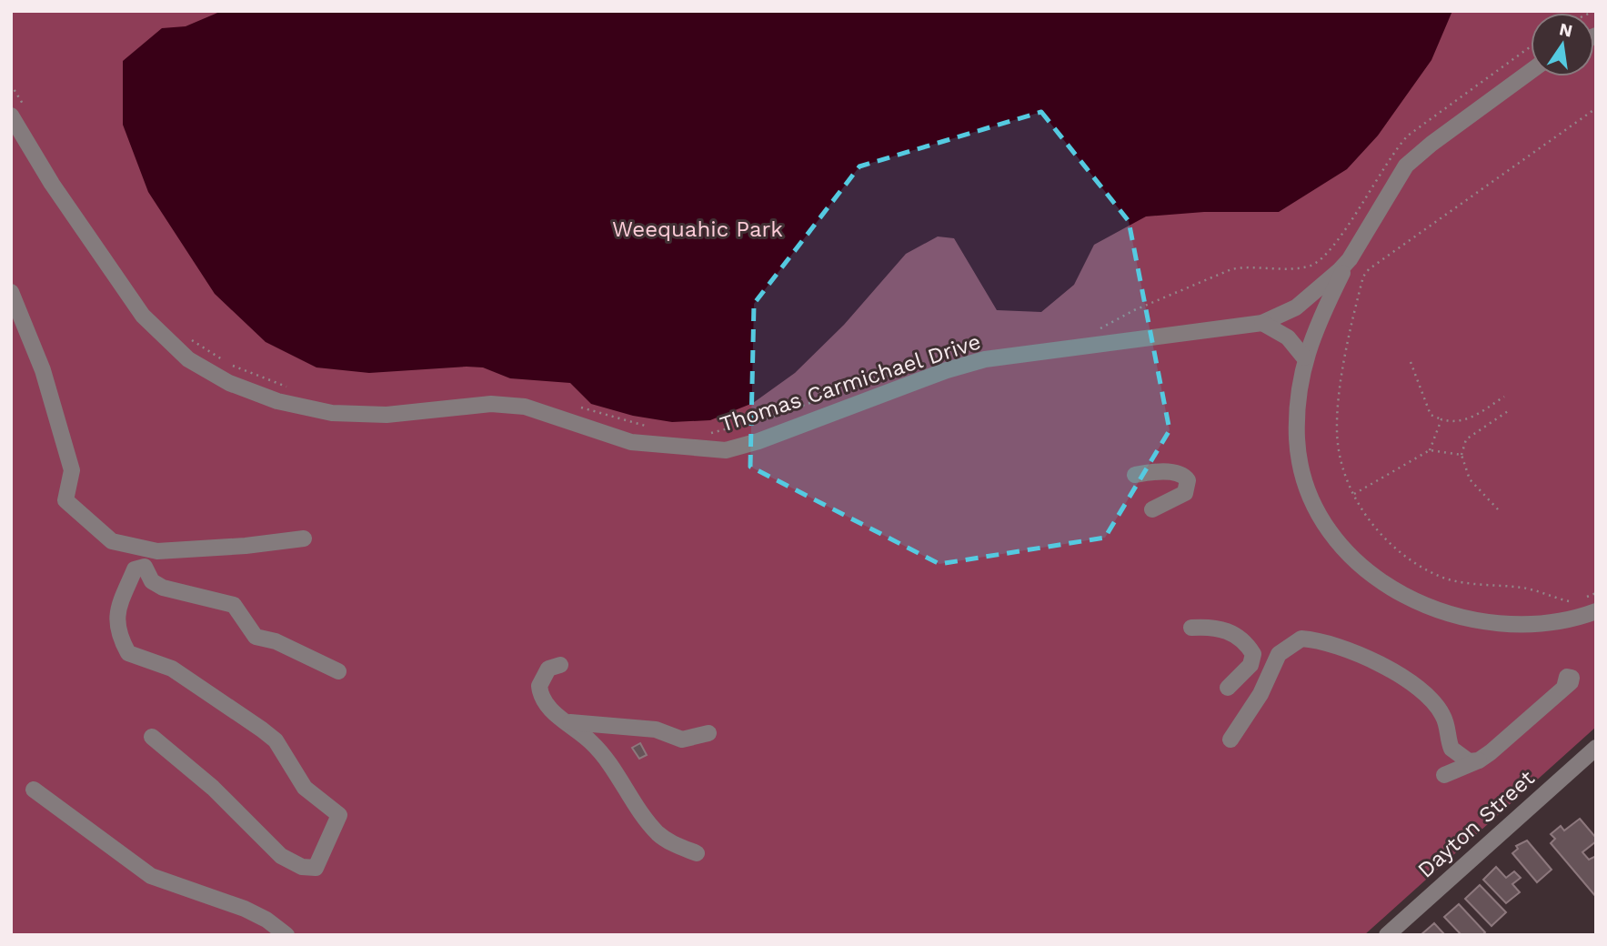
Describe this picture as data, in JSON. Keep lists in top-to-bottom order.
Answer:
{
  "streets": {
    "street": ["Thomas Carmichael Drive", "Dayton Street"]
  },
  "parks": ["Weequahic Park"],
  "north": "top"
}
